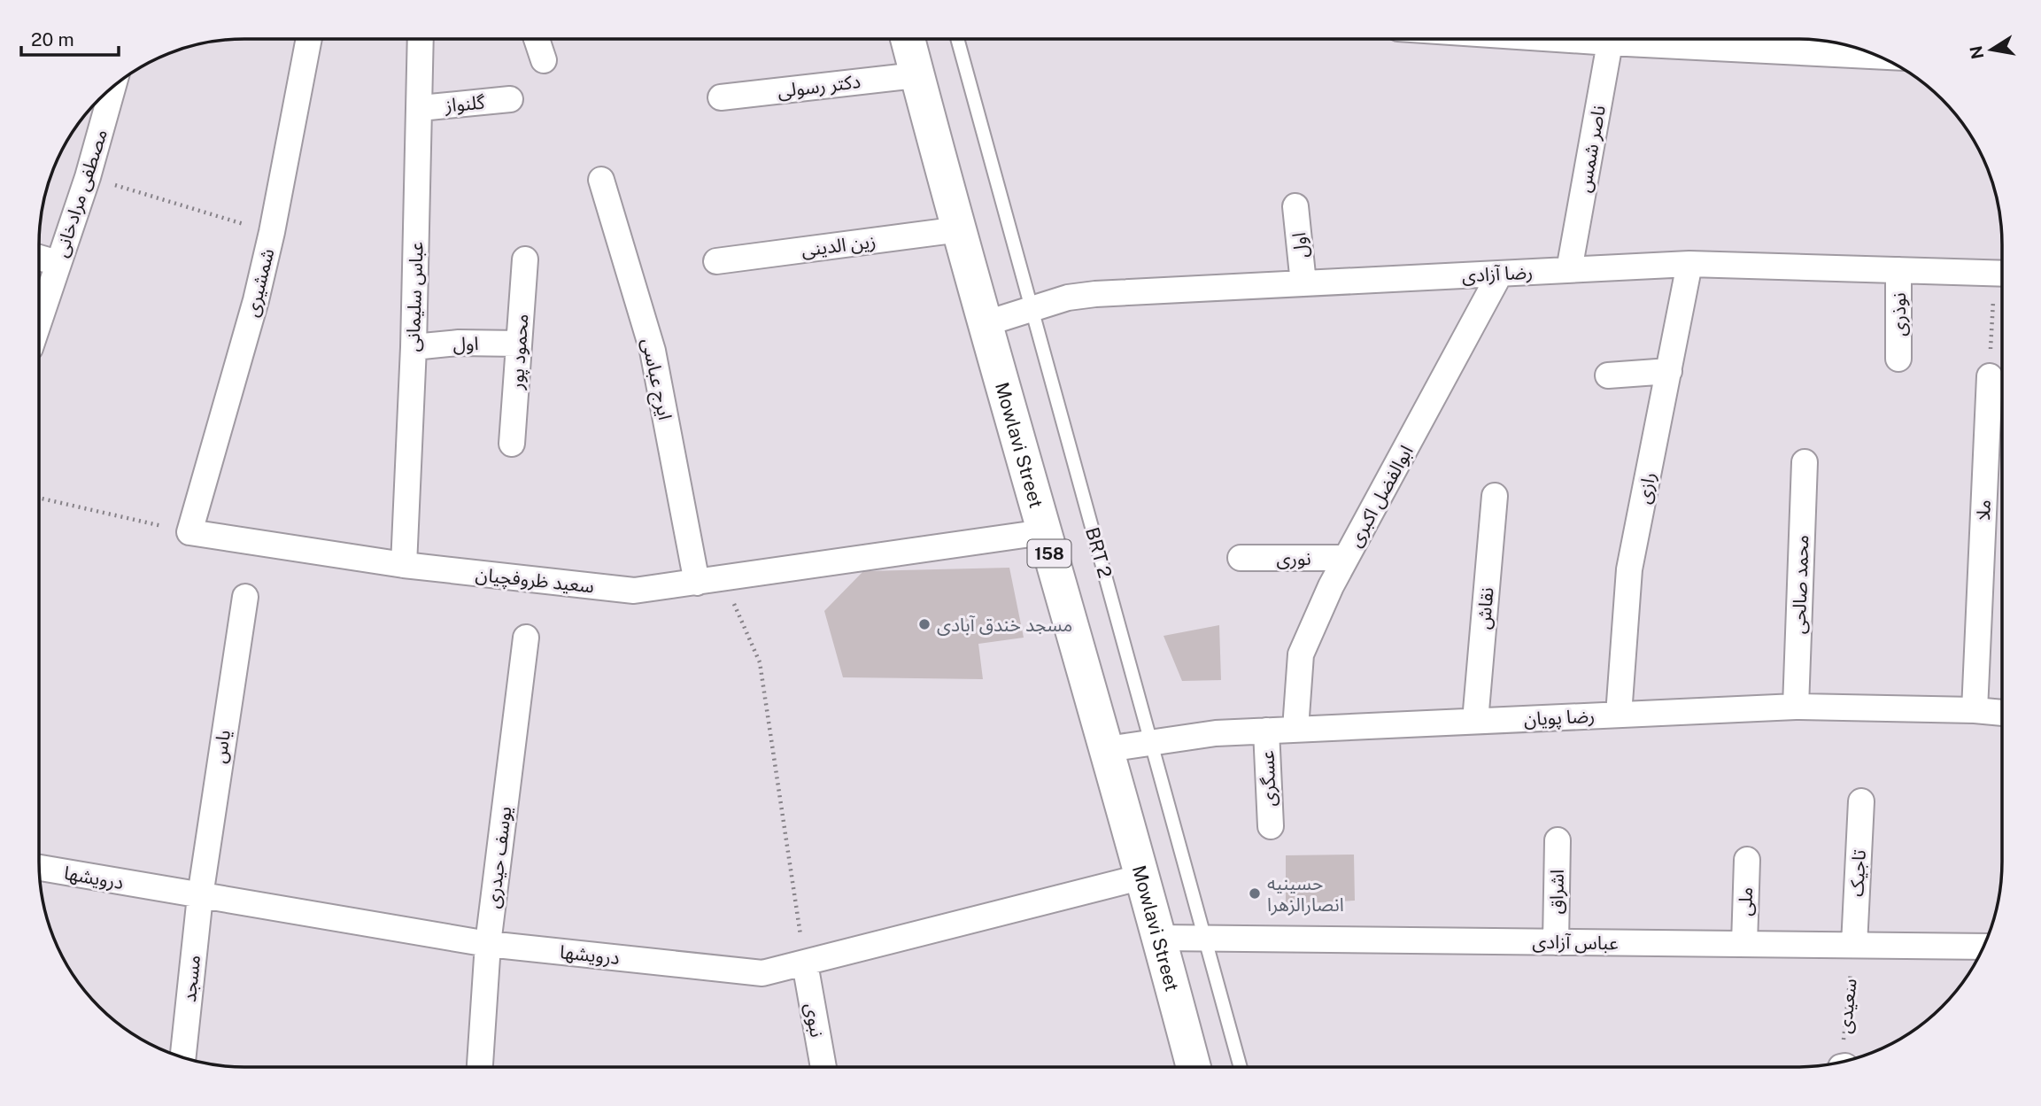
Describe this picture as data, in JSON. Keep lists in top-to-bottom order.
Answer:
{
  "streets": {
    "main road": ["Mowlavi Street", "158"],
    "street": [
      "دکتر رسولی",
      "گلنواز",
      "ناصر شمس",
      "مصطفی مرادخانی",
      "زین الدینی",
      "اول",
      "رضا آزادی",
      "شمشیری",
      "عباس سلیمانی",
      "نوذری",
      "محمود پور",
      "ایرج عباسی",
      "رازی",
      "ابوالفضل اکبری",
      "ملا",
      "نوری",
      "سعید ظروفچیان",
      "محمد صالحی",
      "نقاش",
      "رضا پویان",
      "یاس",
      "عسگری",
      "یوسف حیدری",
      "تاجیک",
      "درویشها",
      "اشراق",
      "ملی",
      "عباس آزادی",
      "مسجد",
      "نبوی"
    ],
    "lane": ["BRT 2"],
    "path": ["سعیدی"]
  },
  "crossings": [
    ["دکتر رسولی", "Mowlavi Street"],
    ["گلنواز", "عباس سلیمانی"],
    ["ناصر شمس", "رضا آزادی"],
    ["زین الدینی", "Mowlavi Street"],
    ["اول", "رضا آزادی"],
    ["اول", "عباس سلیمانی"],
    ["اول", "محمود پور"],
    ["رضا آزادی", "نوذری"],
    ["رضا آزادی", "Mowlavi Street"],
    ["رضا آزادی", "رازی"],
    ["رضا آزادی", "ابوالفضل اکبری"],
    ["رضا آزادی", "BRT 2"],
    ["شمشیری", "سعید ظروفچیان"],
    ["عباس سلیمانی", "سعید ظروفچیان"],
    ["ایرج عباسی", "سعید ظروفچیان"],
    ["Mowlavi Street", "سعید ظروفچیان"],
    ["Mowlavi Street", "رضا پویان"],
    ["Mowlavi Street", "درویشها"],
    ["Mowlavi Street", "عباس آزادی"],
    ["رازی", "رضا پویان"],
    ["ابوالفضل اکبری", "نوری"],
    ["ابوالفضل اکبری", "رضا پویان"],
    ["ملا", "رضا پویان"],
    ["BRT 2", "رضا پویان"],
    ["BRT 2", "عباس آزادی"],
    ["محمد صالحی", "رضا پویان"],
    ["نقاش", "رضا پویان"],
    ["رضا پویان", "عسگری"],
    ["یاس", "درویشها"],
    ["یاس", "مسجد"],
    ["یوسف حیدری", "درویشها"],
    ["تاجیک", "عباس آزادی"],
    ["تاجیک", "سعیدی"],
    ["درویشها", "مسجد"],
    ["درویشها", "نبوی"],
    ["اشراق", "عباس آزادی"],
    ["ملی", "عباس آزادی"],
    ["عباس آزادی", "سعیدی"]
  ],
  "places": ["مسجد خندق آبادی", "حسینیه انصارالزهرا"],
  "scale_bar": "20 m",
  "north": "left"
}
